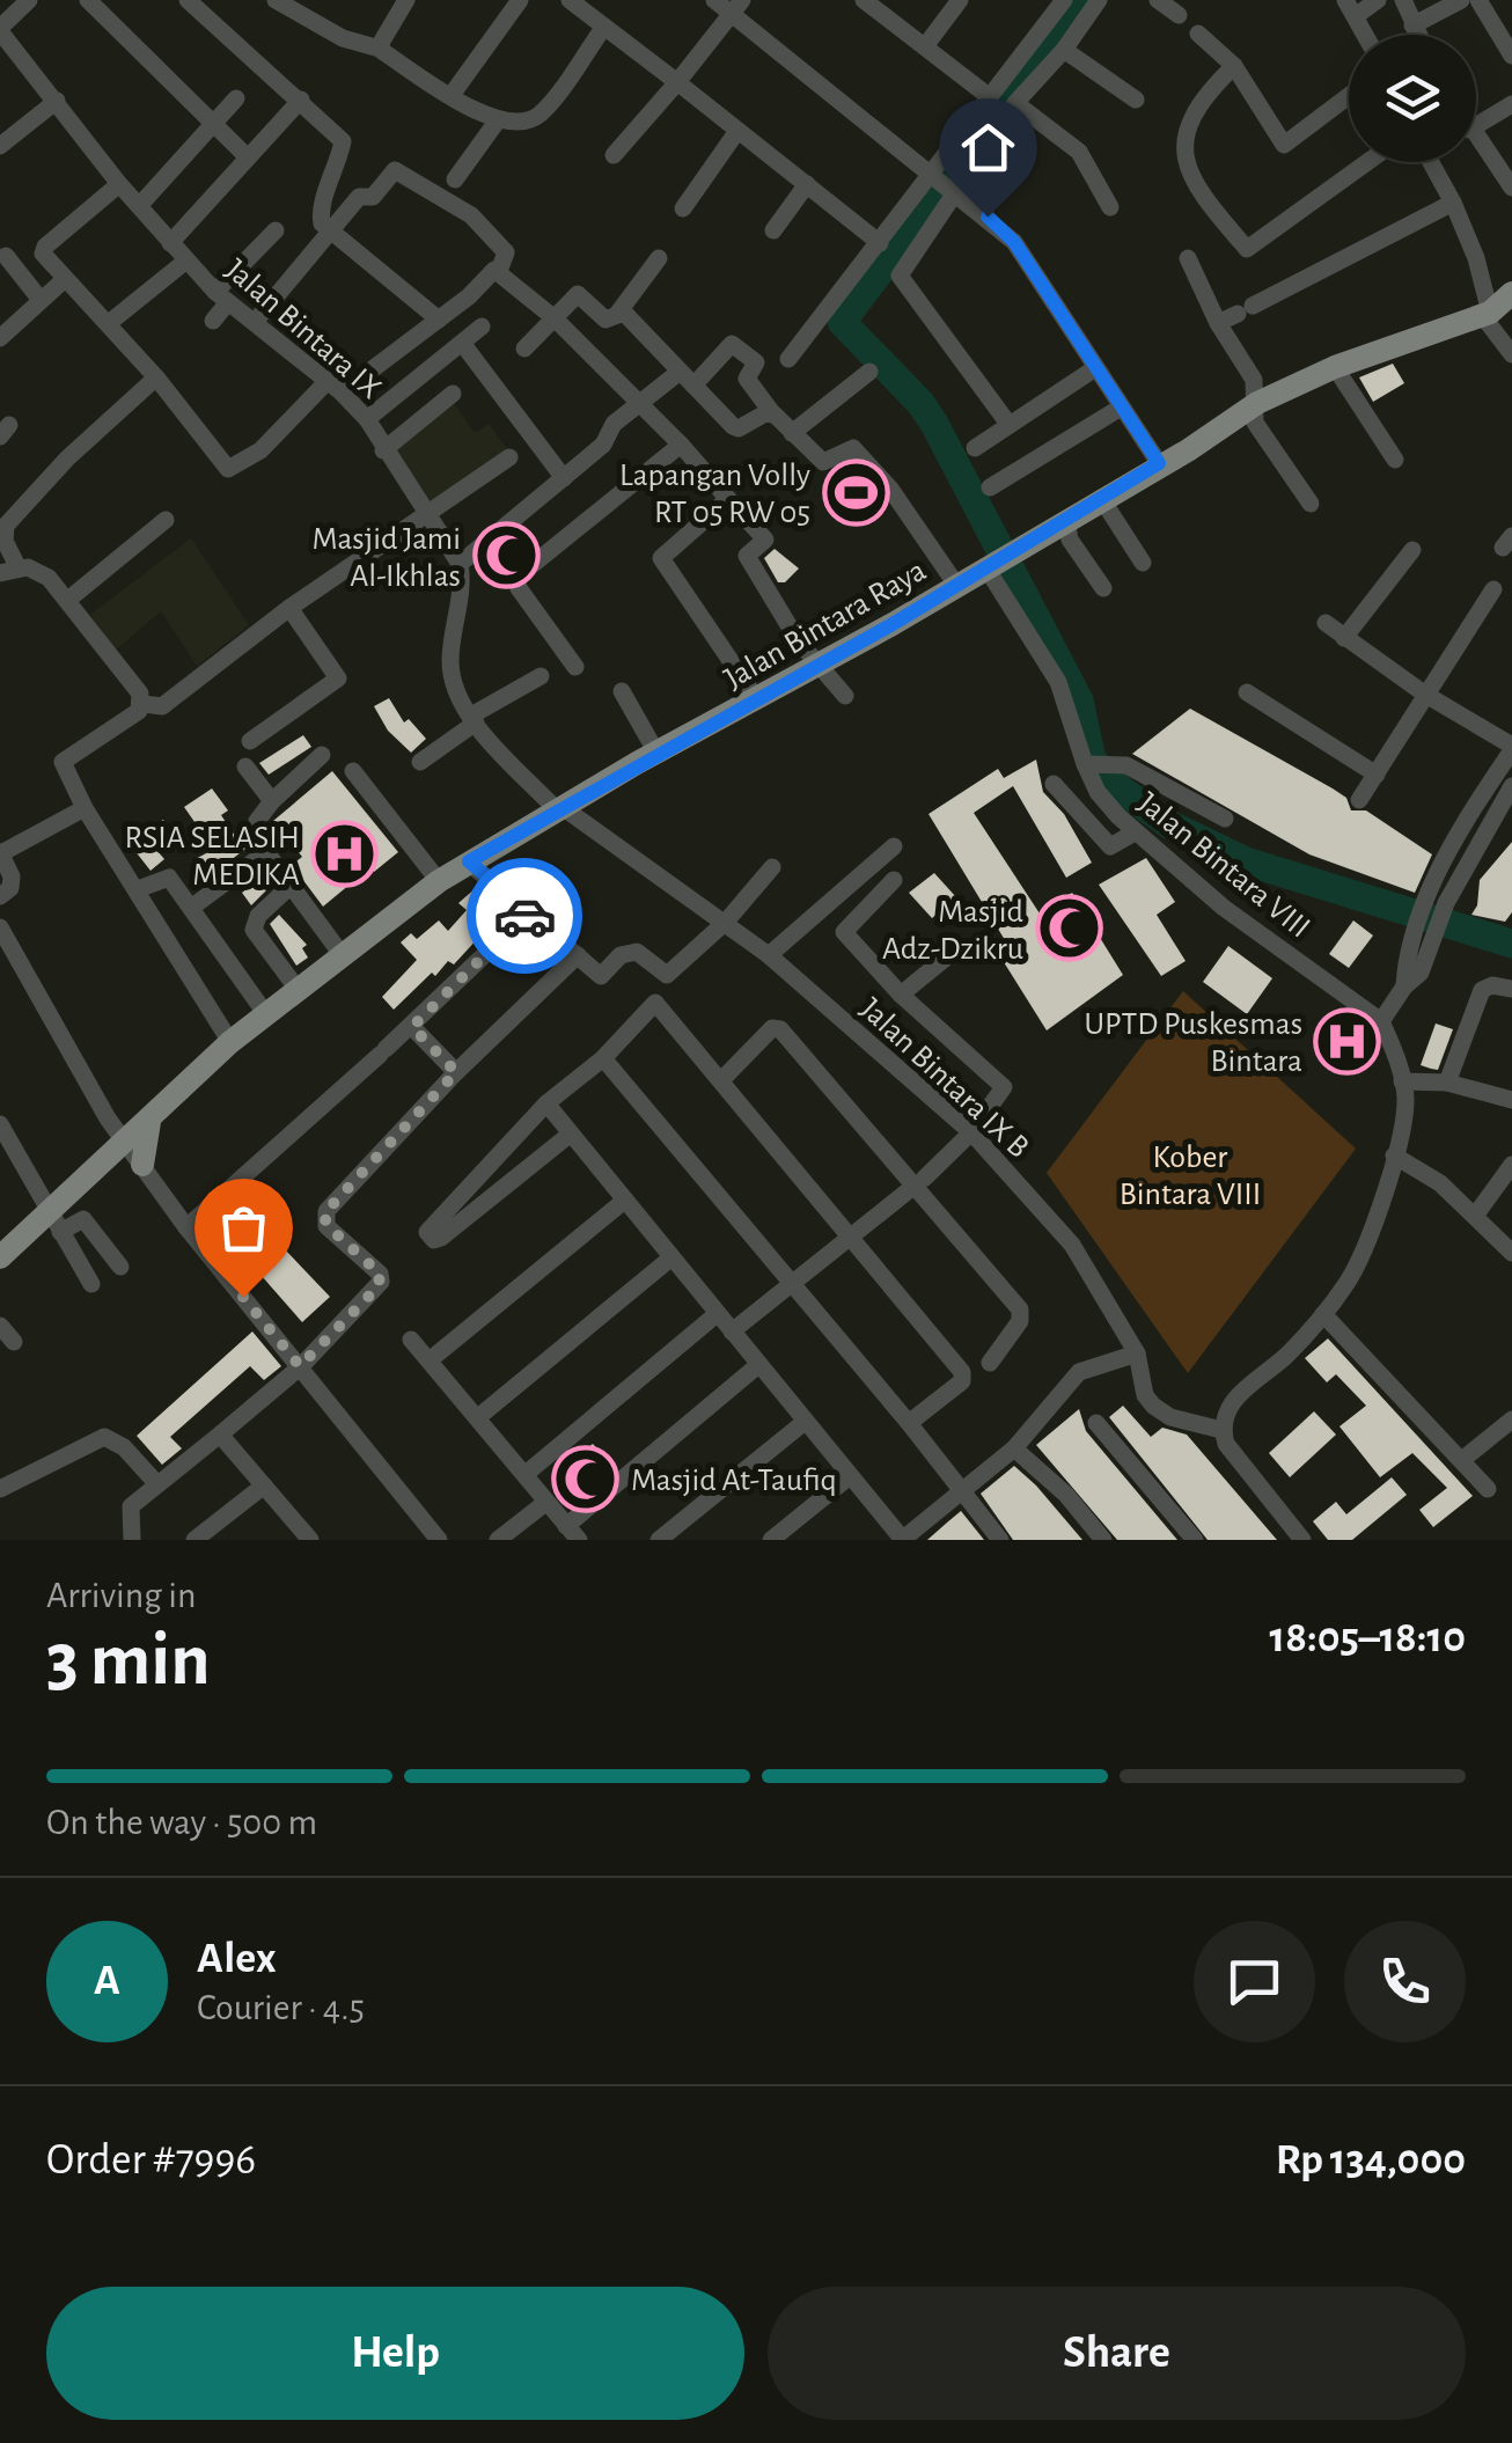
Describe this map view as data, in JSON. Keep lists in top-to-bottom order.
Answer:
{
  "streets": {
    "main road": ["Jalan Bintara Raya"],
    "street": ["Jalan Bintara IX", "Jalan Bintara VIII", "Jalan Bintara IX B"]
  },
  "crossings": [
    ["Jalan Bintara Raya", "Jalan Bintara VIII"],
    ["Jalan Bintara Raya", "Jalan Bintara IX B"]
  ],
  "parks": ["Kober Bintara VIII"],
  "places": {
    "sports": ["Lapangan Volly RT 05 RW 05"],
    "mosque": ["Masjid Jami Al-Ikhlas", "Masjid Adz-Dzikru", "Masjid At-Taufiq"],
    "hospital": ["RSIA SELASIH MEDIKA", "UPTD Puskesmas Bintara"]
  },
  "page": {
    "heading": ["3 min", "Arriving in", "18:05–18:10"],
    "panel": [
      "Alex",
      "Courier · 4.5",
      "Order #7996",
      "Rp 134,000"
    ],
    "bar": "On the way · 500 m",
    "round": "A",
    "buttons": ["Help", "Share"]
  }
}
